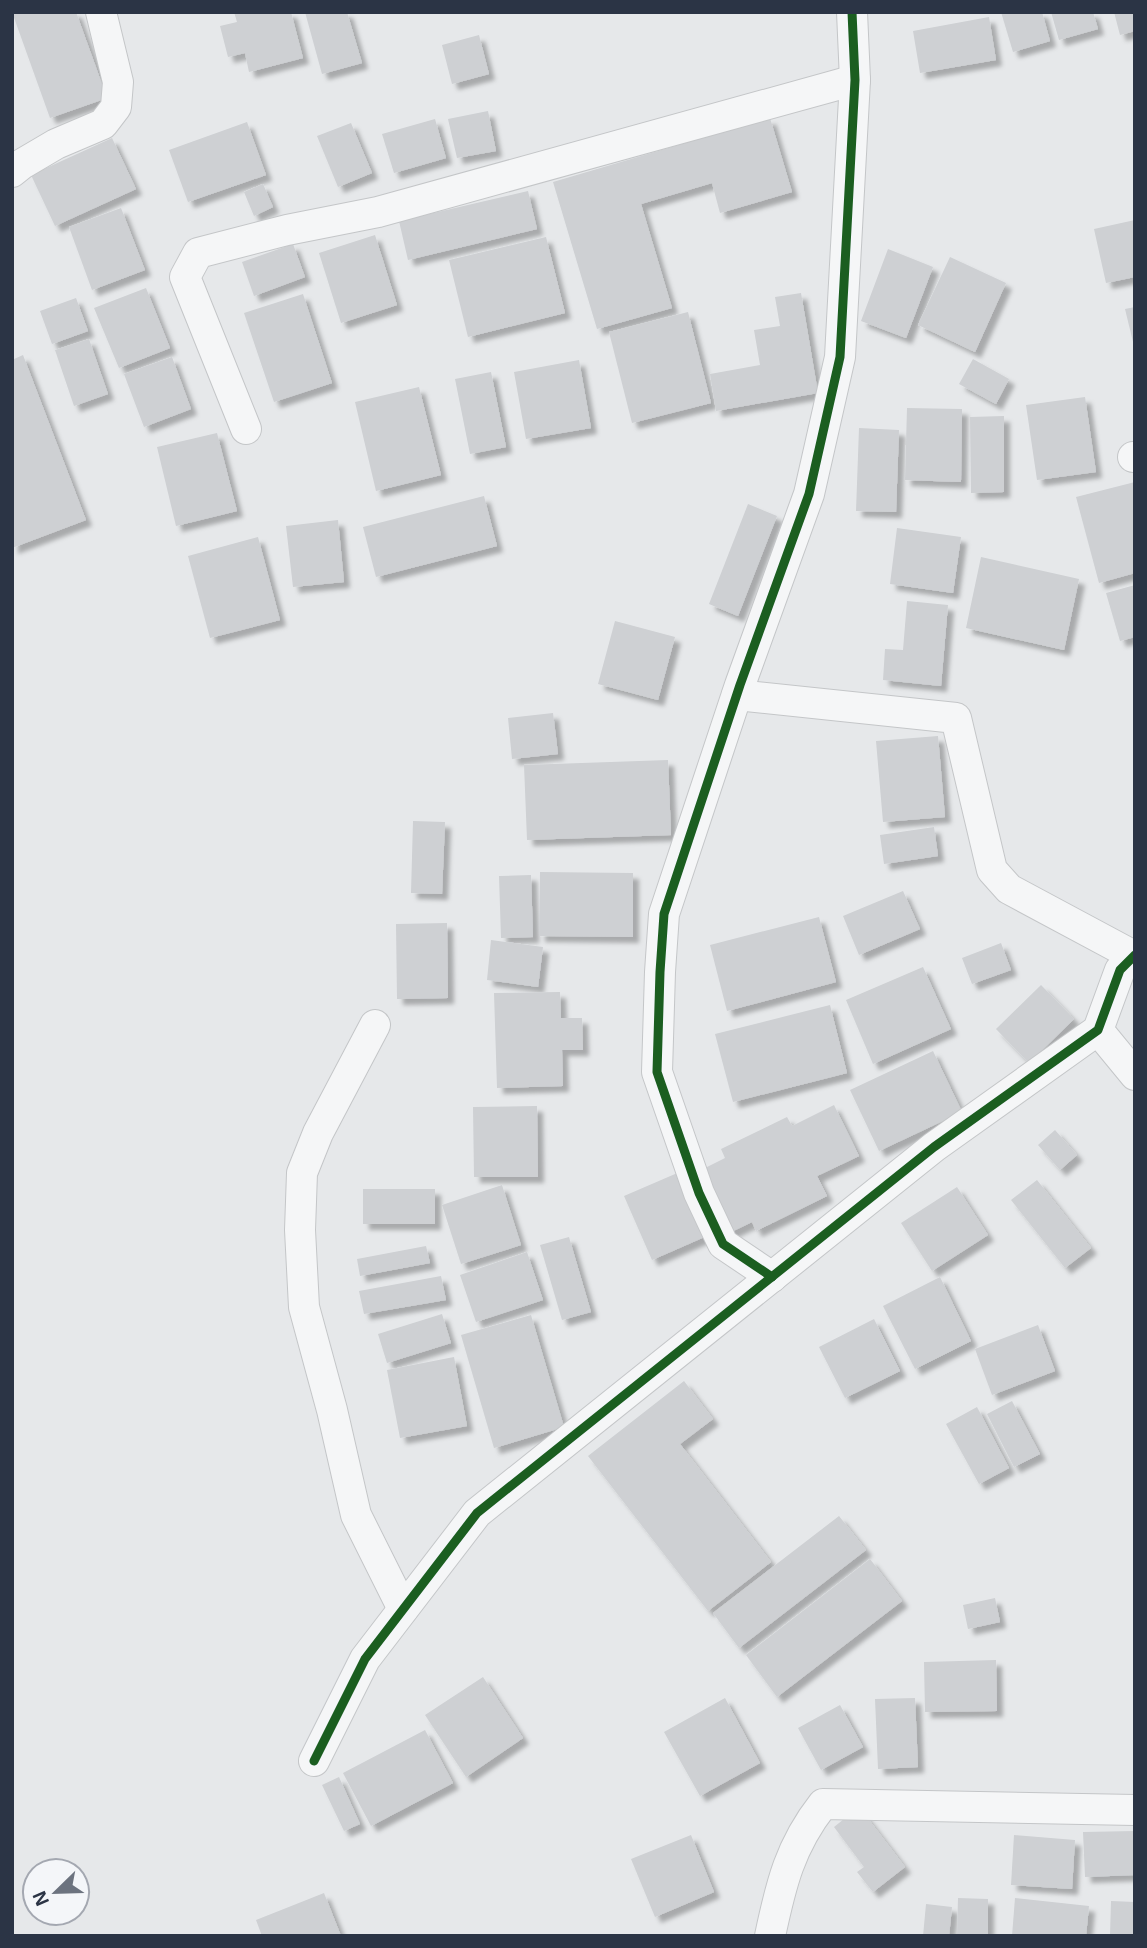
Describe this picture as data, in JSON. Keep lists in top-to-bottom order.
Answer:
{
  "north": "bottom left"
}
